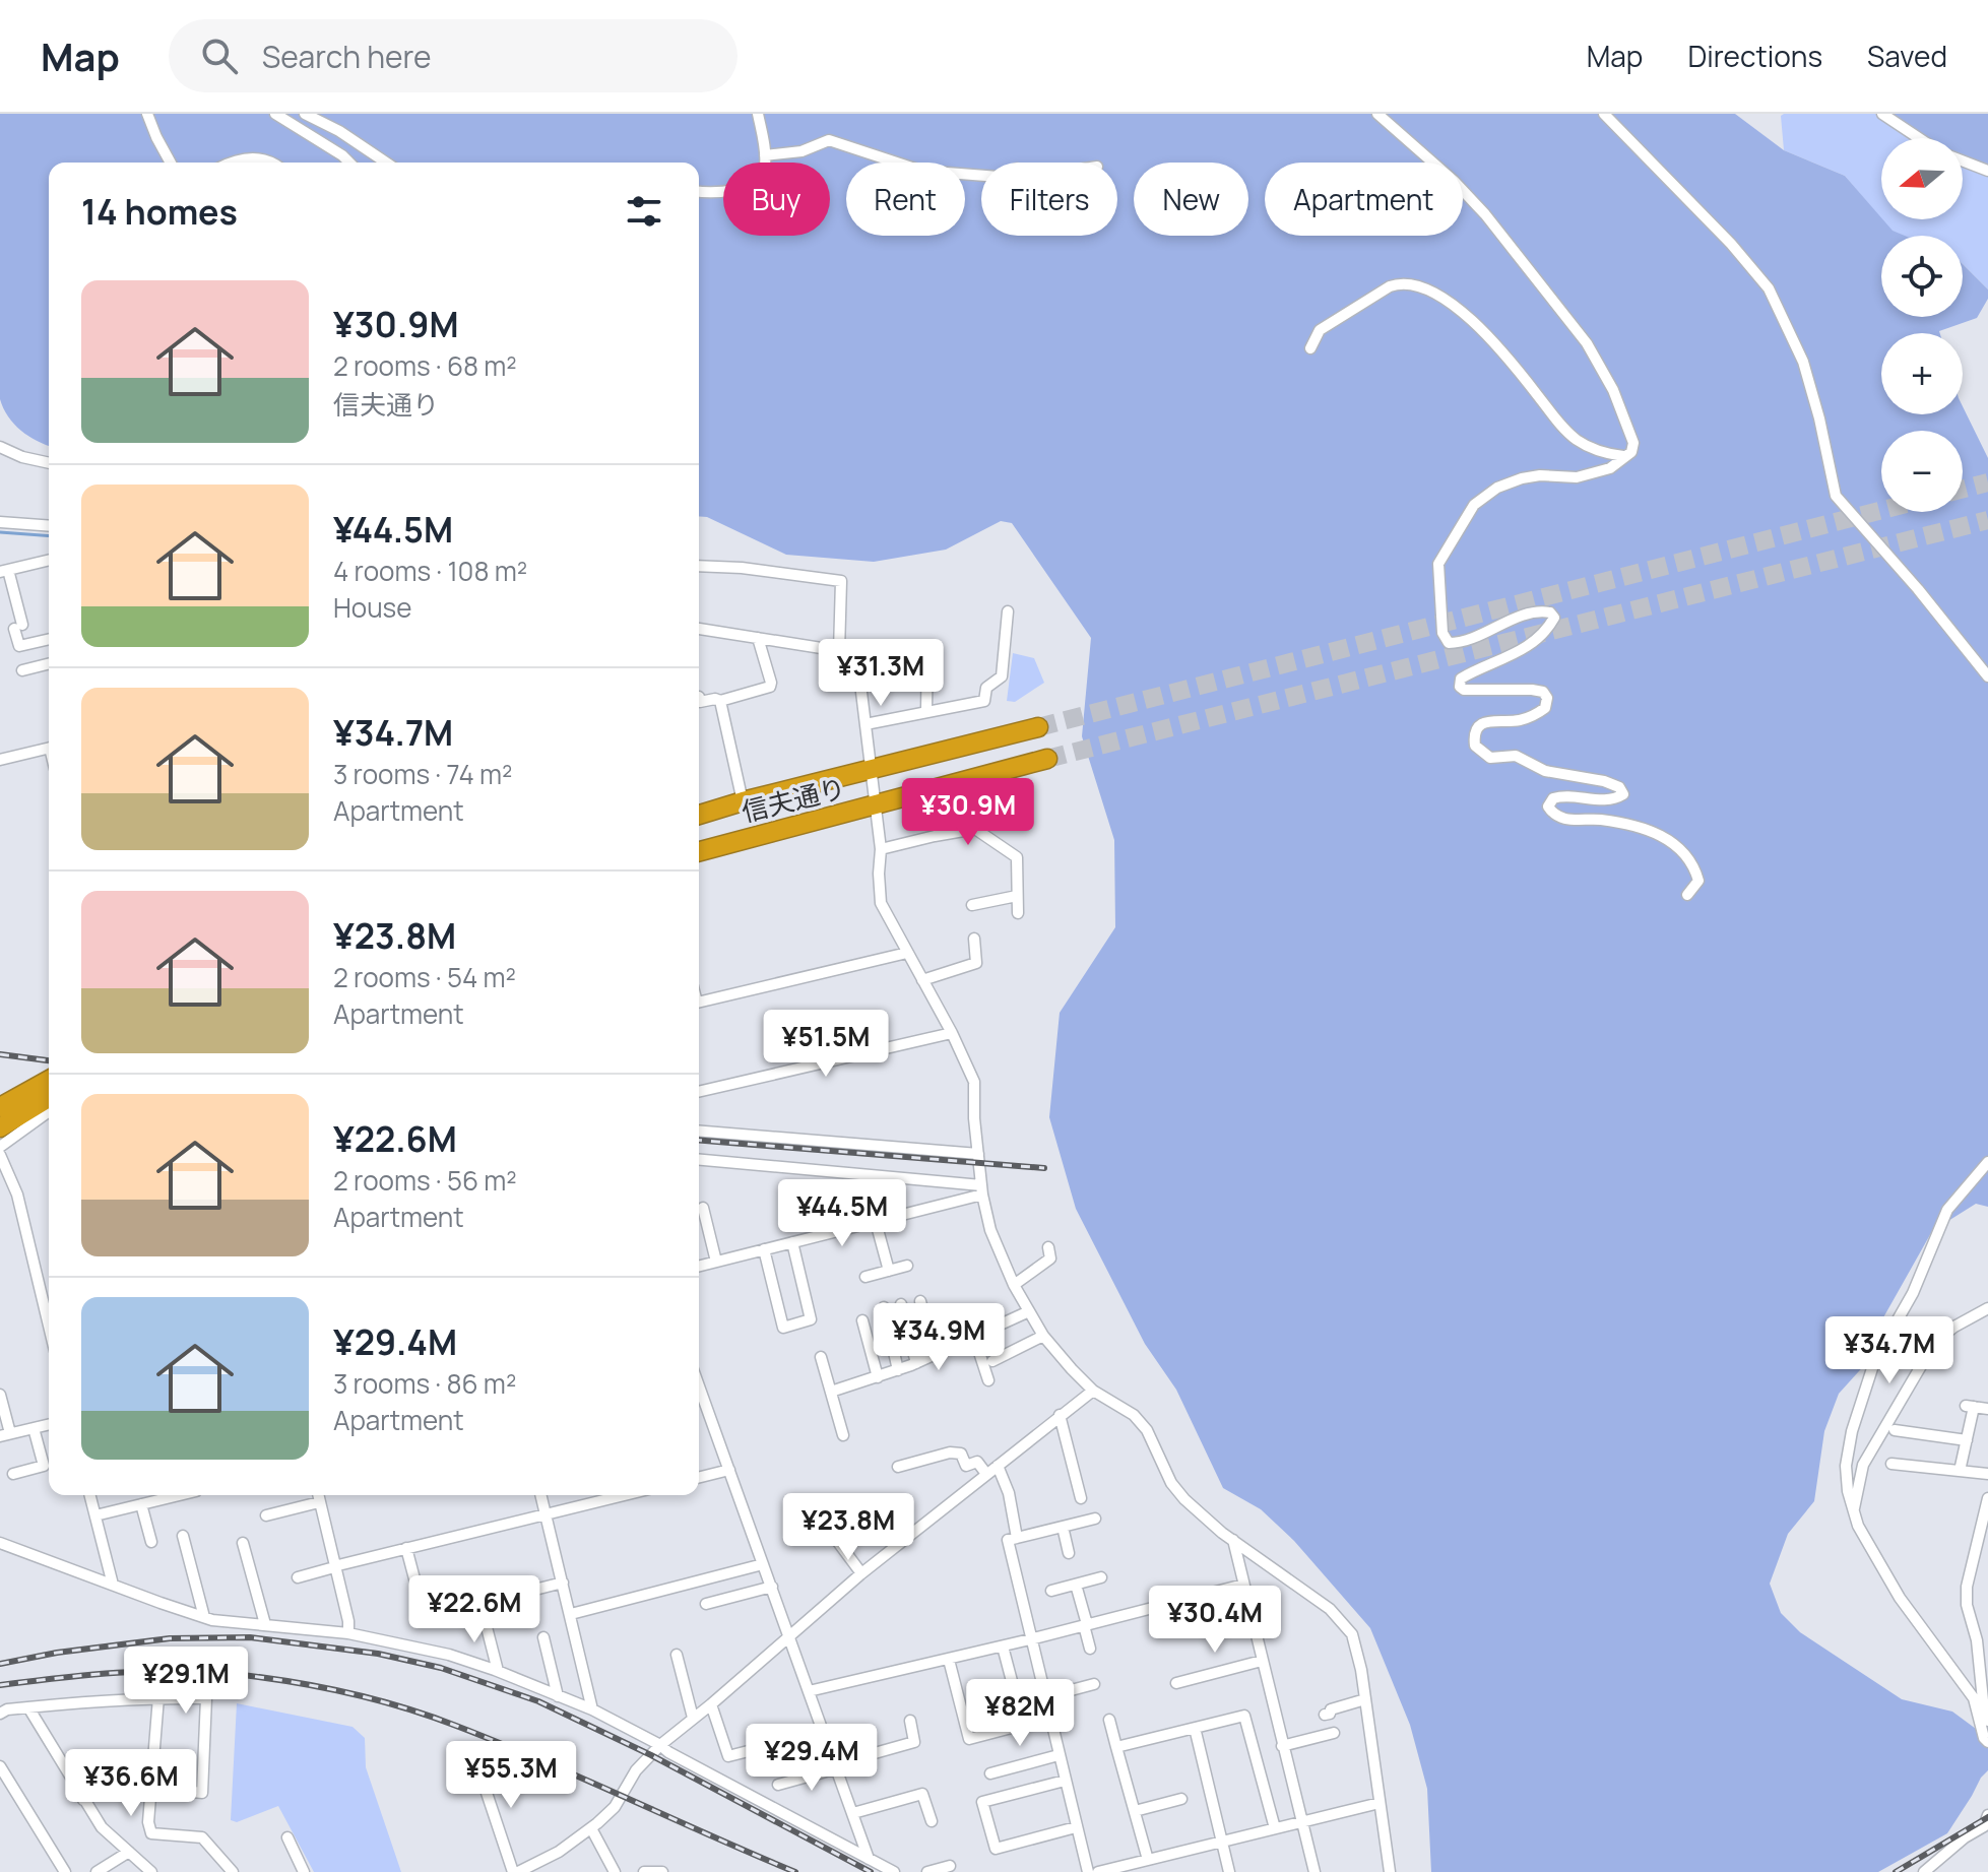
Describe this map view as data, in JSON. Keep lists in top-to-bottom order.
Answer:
{
  "streets": {
    "highway": ["信夫通り"]
  },
  "north": "left",
  "page": {
    "header": "Map",
    "search": "Search here",
    "nav": ["Map", "Directions", "Saved"],
    "map_buttons": ["+", "−"],
    "chip": [
      "Buy",
      "Rent",
      "Filters",
      "New",
      "Apartment"
    ],
    "heading": "14 homes",
    "list": [
      {
        "name": "¥30.9M",
        "note": "2 rooms · 68 m² · 信夫通り"
      },
      {
        "name": "¥44.5M",
        "note": "4 rooms · 108 m² · House"
      },
      {
        "name": "¥34.7M",
        "note": "3 rooms · 74 m² · Apartment"
      },
      {
        "name": "¥23.8M",
        "note": "2 rooms · 54 m² · Apartment"
      },
      {
        "name": "¥22.6M",
        "note": "2 rooms · 56 m² · Apartment"
      },
      {
        "name": "¥29.4M",
        "note": "3 rooms · 86 m² · Apartment"
      }
    ],
    "price": [
      "¥31.3M",
      "¥30.9M",
      "¥51.5M",
      "¥44.5M",
      "¥34.9M",
      "¥34.7M",
      "¥23.8M",
      "¥22.6M",
      "¥30.4M",
      "¥29.1M",
      "¥82M",
      "¥29.4M",
      "¥55.3M",
      "¥36.6M"
    ]
  }
}
